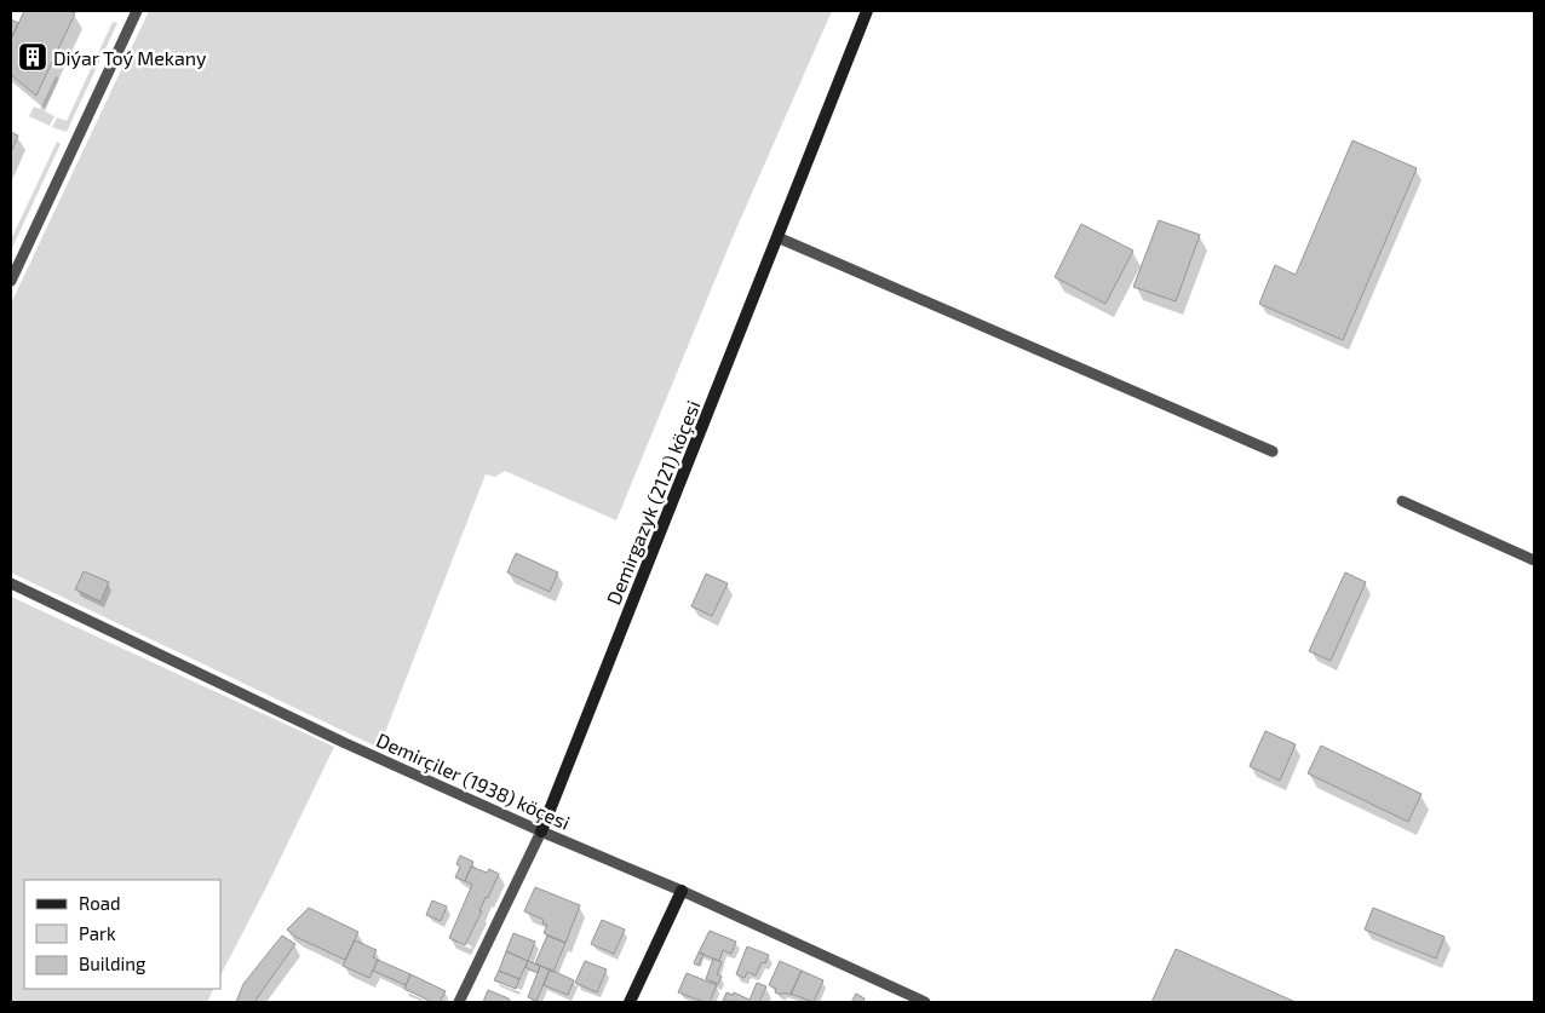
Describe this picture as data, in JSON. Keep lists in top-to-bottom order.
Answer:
{
  "streets": {
    "street": ["Demirgazyk (2121) köçesi", "Demirçiler (1938) köçesi"]
  },
  "crossings": [
    ["Demirgazyk (2121) köçesi", "Demirçiler (1938) köçesi"]
  ],
  "places": {
    "building": ["Diýar Toý Mekany"]
  },
  "legend": ["Road", "Park", "Building"]
}
